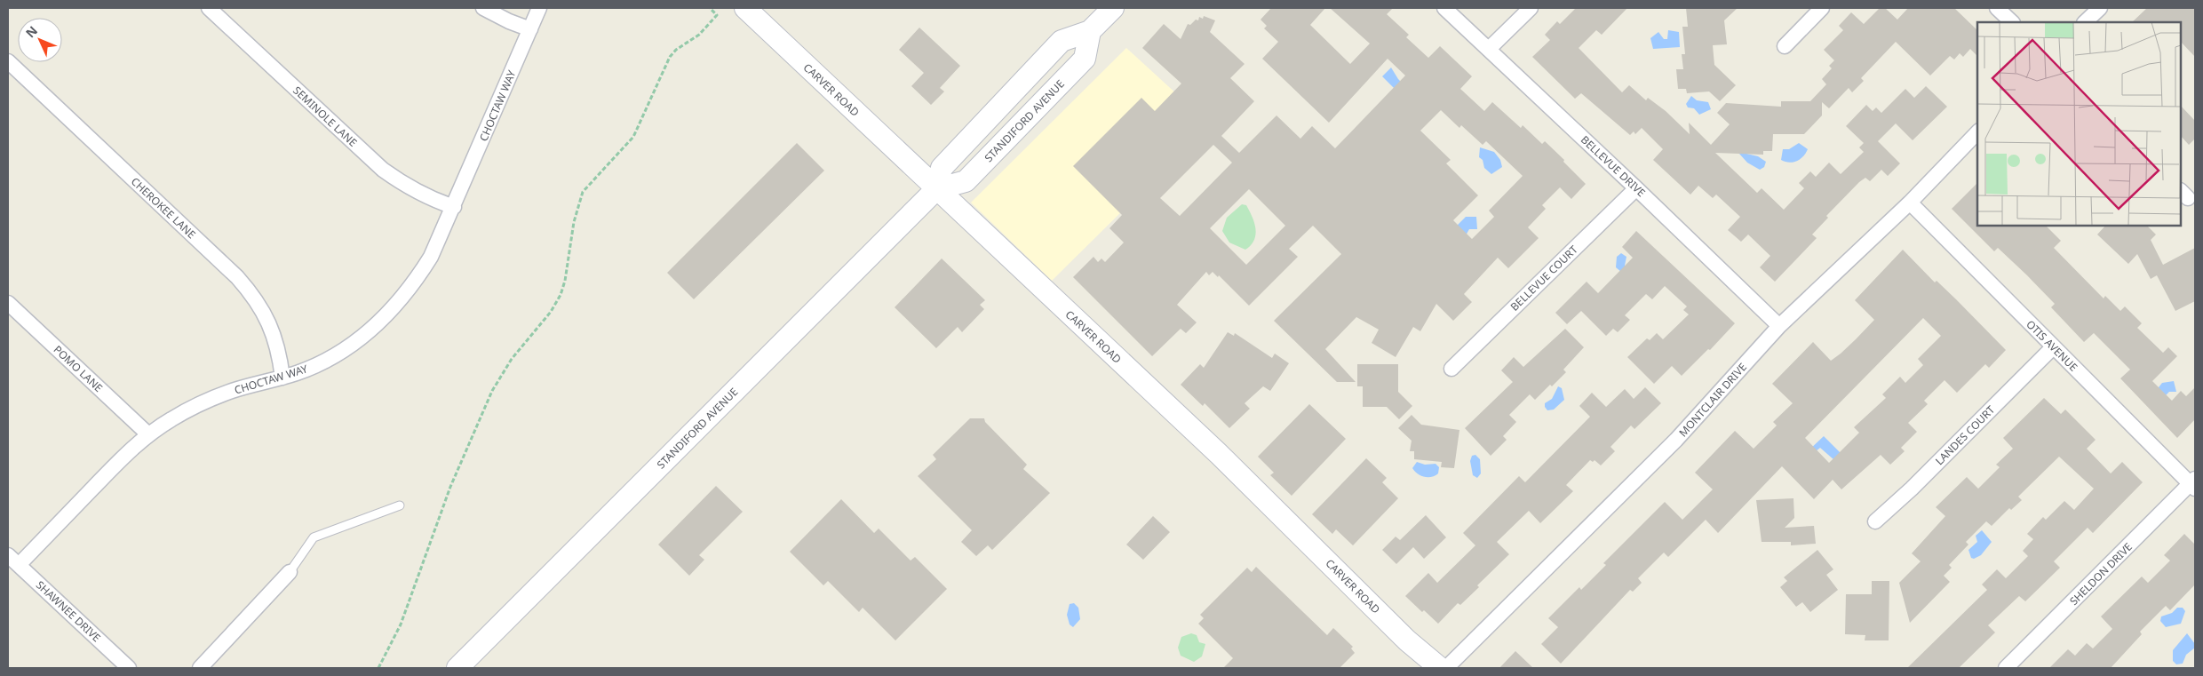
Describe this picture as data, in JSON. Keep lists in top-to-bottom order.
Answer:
{
  "streets": {
    "main road": ["CARVER ROAD", "STANDIFORD AVENUE"],
    "street": [
      "CHOCTAW WAY",
      "SEMINOLE LANE",
      "BELLEVUE DRIVE",
      "CHEROKEE LANE",
      "BELLEVUE COURT",
      "OTIS AVENUE",
      "POMO LANE",
      "MONTCLAIR DRIVE",
      "LANDES COURT",
      "SHELDON DRIVE",
      "SHAWNEE DRIVE"
    ]
  },
  "crossings": [
    ["CARVER ROAD", "STANDIFORD AVENUE"],
    ["CHOCTAW WAY", "SEMINOLE LANE"],
    ["CHOCTAW WAY", "CHEROKEE LANE"],
    ["CHOCTAW WAY", "POMO LANE"],
    ["CHOCTAW WAY", "SHAWNEE DRIVE"],
    ["BELLEVUE DRIVE", "BELLEVUE COURT"],
    ["BELLEVUE DRIVE", "MONTCLAIR DRIVE"],
    ["OTIS AVENUE", "MONTCLAIR DRIVE"],
    ["OTIS AVENUE", "LANDES COURT"],
    ["OTIS AVENUE", "SHELDON DRIVE"]
  ],
  "north": "top left"
}
